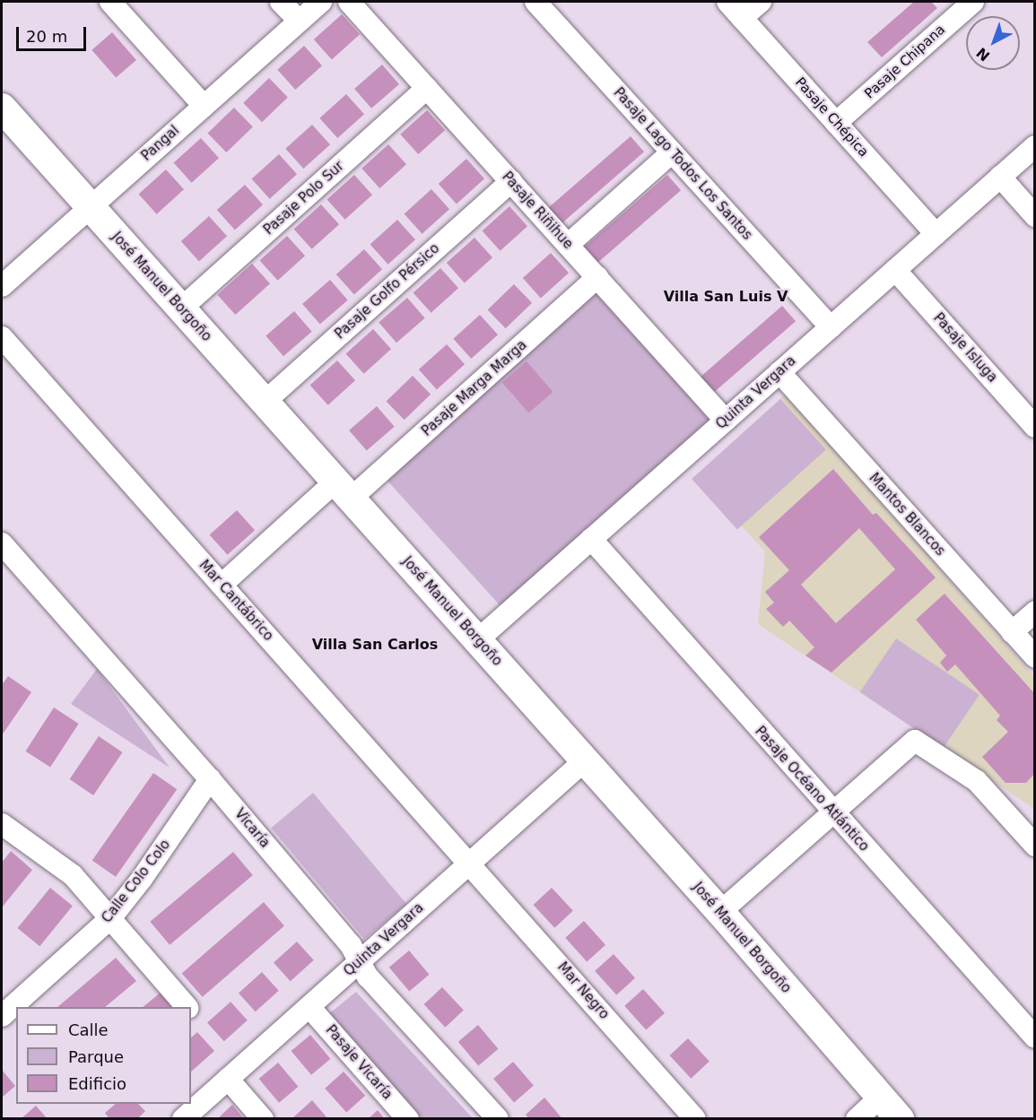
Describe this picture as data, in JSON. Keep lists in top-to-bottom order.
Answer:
{
  "streets": {
    "street": [
      "Pasaje Chipana",
      "Pasaje Chépica",
      "Pangal",
      "Pasaje Lago Todos Los Santos",
      "Pasaje Polo Sur",
      "Pasaje Riñihue",
      "José Manuel Borgoño",
      "Pasaje Golfo Pérsico",
      "Pasaje Isluga",
      "Pasaje Marga Marga",
      "Quinta Vergara",
      "Mantos Blancos",
      "Mar Cantábrico",
      "Pasaje Océano Atlántico",
      "Vicaría",
      "Calle Colo Colo",
      "Mar Negro",
      "Pasaje Vicaría"
    ]
  },
  "crossings": [
    ["Pasaje Chipana", "Pasaje Chépica"],
    ["Pasaje Chépica", "Quinta Vergara"],
    ["Pangal", "José Manuel Borgoño"],
    ["Pasaje Lago Todos Los Santos", "Quinta Vergara"],
    ["Pasaje Polo Sur", "Pasaje Riñihue"],
    ["Pasaje Polo Sur", "José Manuel Borgoño"],
    ["Pasaje Riñihue", "Pasaje Golfo Pérsico"],
    ["Pasaje Riñihue", "Pasaje Marga Marga"],
    ["Pasaje Riñihue", "Quinta Vergara"],
    ["José Manuel Borgoño", "Pasaje Golfo Pérsico"],
    ["José Manuel Borgoño", "Pasaje Marga Marga"],
    ["José Manuel Borgoño", "Quinta Vergara"],
    ["Pasaje Isluga", "Quinta Vergara"],
    ["Pasaje Marga Marga", "Mar Cantábrico"],
    ["Quinta Vergara", "Mantos Blancos"],
    ["Quinta Vergara", "Mar Cantábrico"],
    ["Quinta Vergara", "Pasaje Océano Atlántico"],
    ["Quinta Vergara", "Vicaría"],
    ["Quinta Vergara", "Mar Negro"],
    ["Quinta Vergara", "Pasaje Vicaría"],
    ["Mar Cantábrico", "Mar Negro"],
    ["Vicaría", "Calle Colo Colo"]
  ],
  "districts": ["Villa San Luis V", "Villa San Carlos"],
  "legend": ["Calle", "Parque", "Edificio"],
  "scale_bar": "20 m",
  "north": "bottom left"
}
